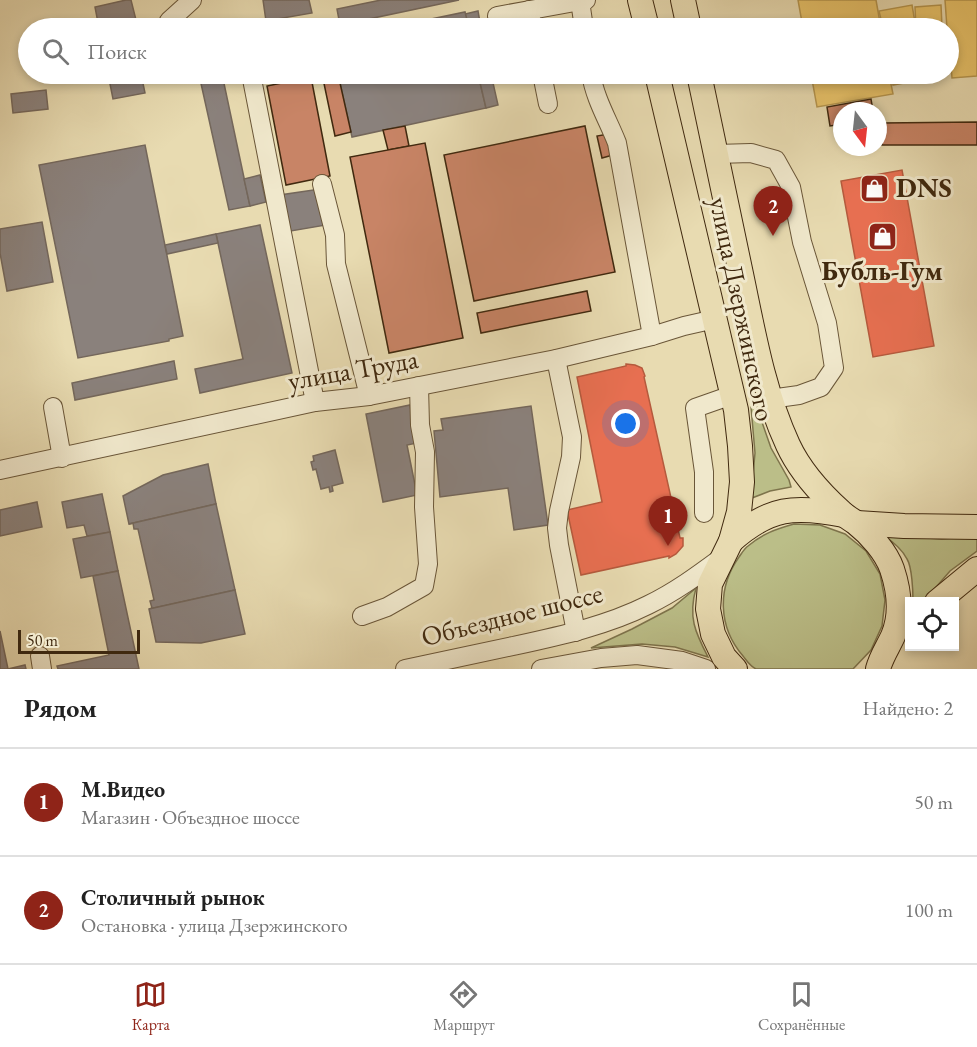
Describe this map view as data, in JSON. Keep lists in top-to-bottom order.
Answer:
{
  "streets": {
    "main road": ["улица Дзержинского"],
    "street": ["улица Труда", "Объездное шоссе"]
  },
  "crossings": [
    ["улица Дзержинского", "улица Труда"],
    ["улица Дзержинского", "Объездное шоссе"]
  ],
  "places": {
    "shop": ["DNS", "Бубль-Гум"]
  },
  "scale_bar": "50 m",
  "north": "bottom",
  "page": {
    "search": "Поиск",
    "pins": ["2", "1"],
    "scale": "50 m",
    "heading": ["Рядом", "Найдено: 2"],
    "list": [
      {
        "mark": "1",
        "name": "М.Видео",
        "note": "Магазин · Объездное шоссе",
        "value": "50 m"
      },
      {
        "mark": "2",
        "name": "Столичный рынок",
        "note": "Остановка · улица Дзержинского",
        "value": "100 m"
      }
    ],
    "nav": ["Карта", "Маршрут", "Сохранённые"]
  }
}
